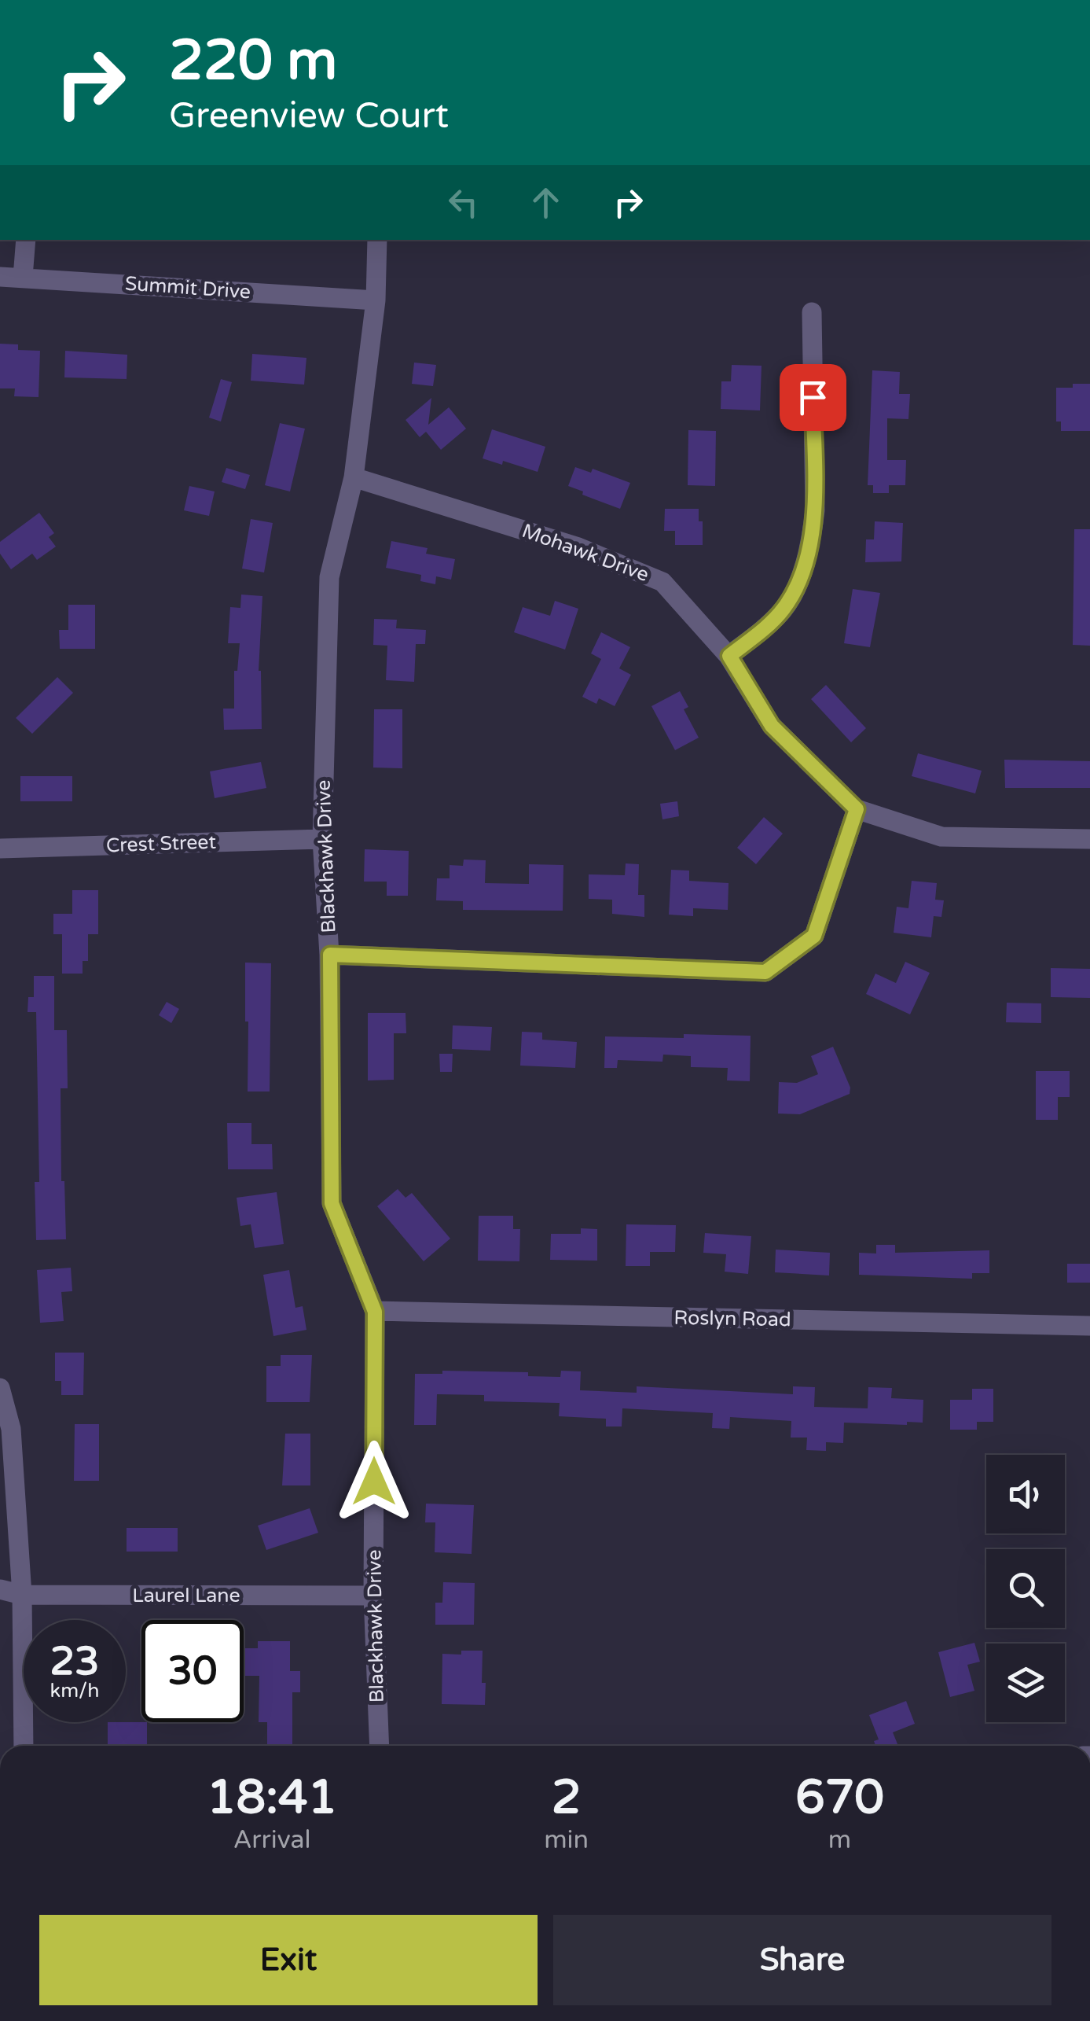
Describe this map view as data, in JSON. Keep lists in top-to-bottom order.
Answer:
{
  "streets": {
    "street": [
      "Summit Drive",
      "Mohawk Drive",
      "Crest Street",
      "Blackhawk Drive",
      "Roslyn Road",
      "Laurel Lane"
    ]
  },
  "crossings": [
    ["Summit Drive", "Blackhawk Drive"],
    ["Mohawk Drive", "Blackhawk Drive"],
    ["Crest Street", "Blackhawk Drive"],
    ["Blackhawk Drive", "Roslyn Road"],
    ["Blackhawk Drive", "Laurel Lane"]
  ],
  "page": {
    "turn": ["220 m", "Greenview Court"],
    "speed": "23 km/h",
    "limit": "30",
    "eta": [
      "18:41",
      "Arrival",
      "2",
      "min",
      "670",
      "m"
    ],
    "buttons": ["Exit", "Share"]
  }
}
